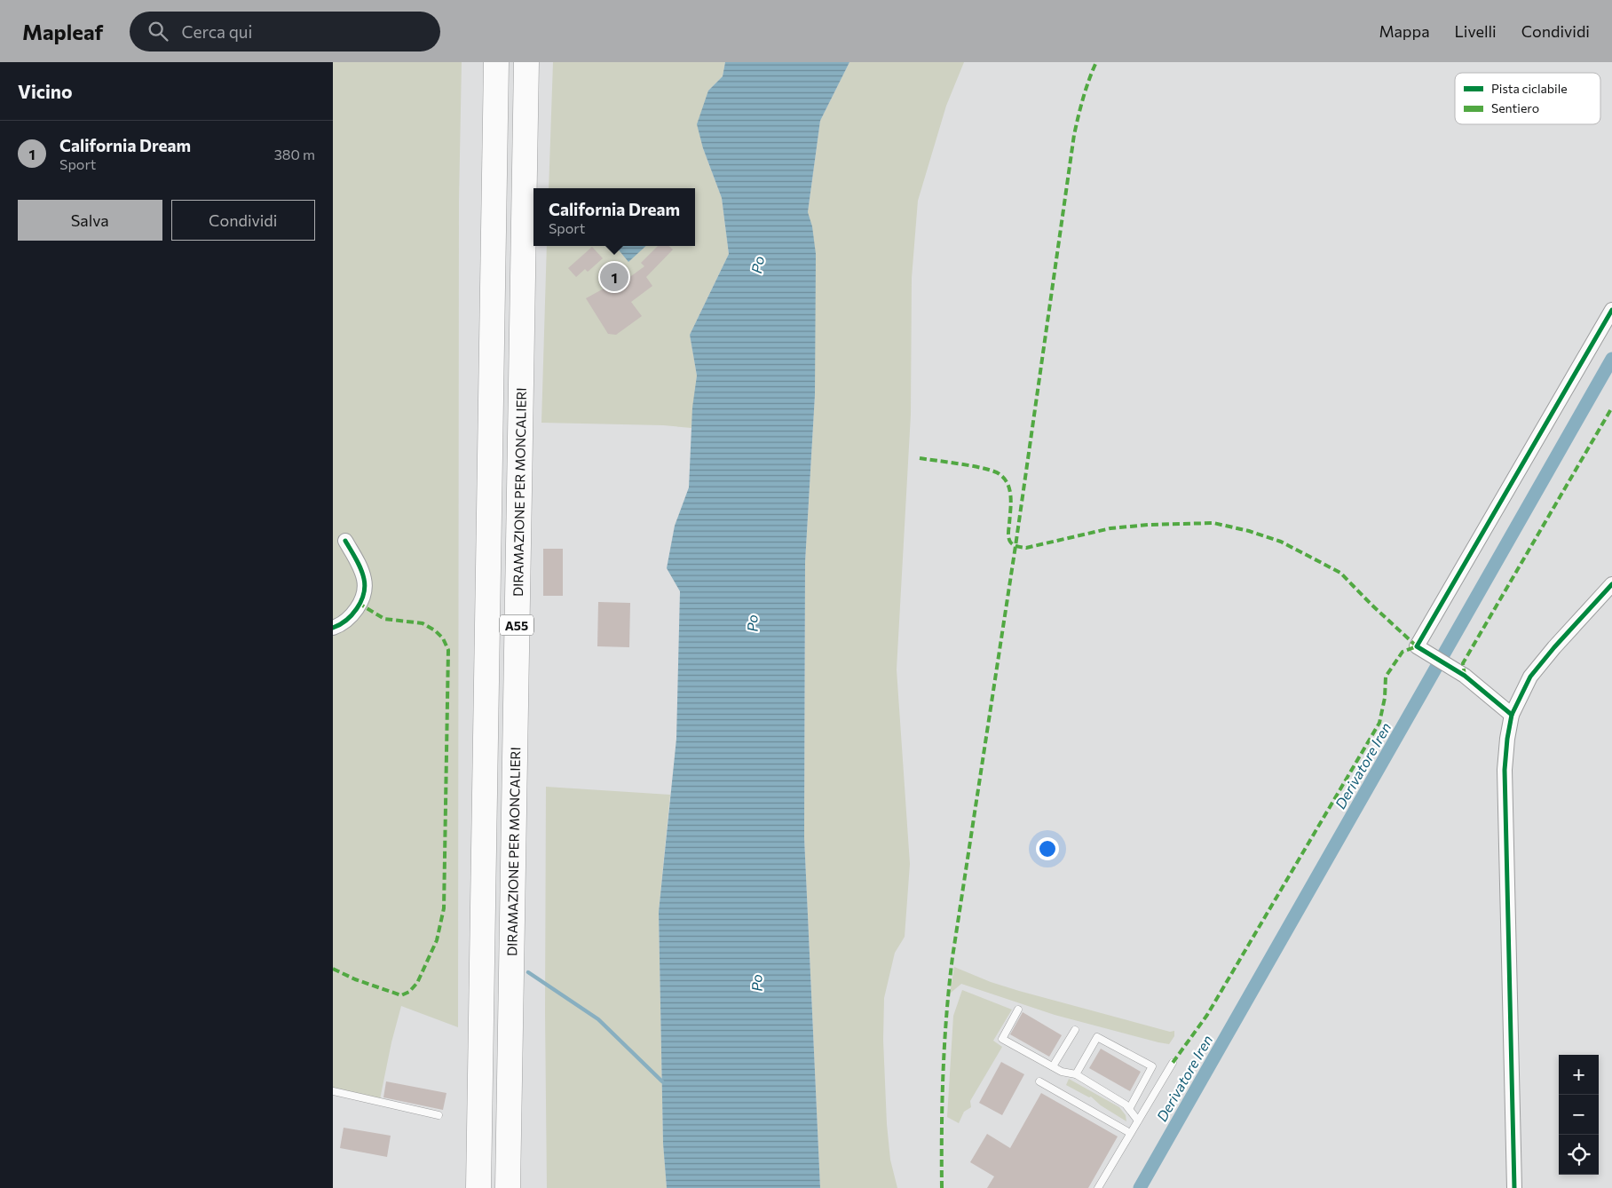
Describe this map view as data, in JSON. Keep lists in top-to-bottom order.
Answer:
{
  "streets": {
    "highway": ["DIRAMAZIONE PER MONCALIERI", "A55"]
  },
  "water": ["Po", "Derivatore Iren"],
  "legend": ["Pista ciclabile", "Sentiero"],
  "page": {
    "header": "Mapleaf",
    "search": "Cerca qui",
    "nav": ["Mappa", "Livelli", "Condividi"],
    "heading": "Vicino",
    "list": [
      {
        "mark": "1",
        "name": "California Dream",
        "note": "Sport",
        "value": "380 m"
      }
    ],
    "buttons": ["Salva", "Condividi"],
    "popup": ["California Dream", "Sport"],
    "pins": "1",
    "map_buttons": ["+", "−"]
  }
}
